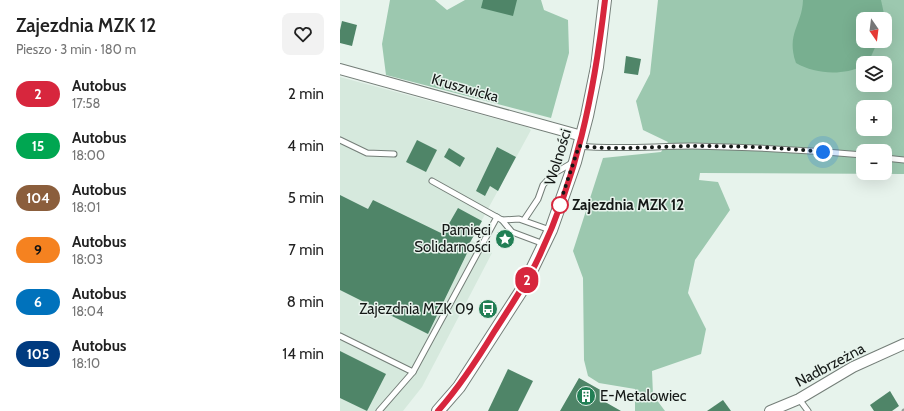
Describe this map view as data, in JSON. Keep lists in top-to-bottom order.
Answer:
{
  "streets": {
    "street": ["Kruszwicka", "Wolności", "Nadbrzeżna"]
  },
  "crossings": [
    ["Kruszwicka", "Wolności"]
  ],
  "places": {
    "other": ["Zajezdnia MZK 12"],
    "place": ["Pamięci Solidarności"],
    "bus stop": ["Zajezdnia MZK 09"],
    "building": ["E-Metalowiec"]
  },
  "lines": ["bus line 2"],
  "north": "bottom",
  "page": {
    "heading": ["Zajezdnia MZK 12", "Pieszo · 3 min · 180 m"],
    "on_map": "2",
    "map_buttons": ["+", "−"],
    "list": [
      {
        "mark": "2",
        "name": "Autobus",
        "note": "17:58",
        "value": "2 min"
      },
      {
        "mark": "15",
        "name": "Autobus",
        "note": "18:00",
        "value": "4 min"
      },
      {
        "mark": "104",
        "name": "Autobus",
        "note": "18:01",
        "value": "5 min"
      },
      {
        "mark": "9",
        "name": "Autobus",
        "note": "18:03",
        "value": "7 min"
      },
      {
        "mark": "6",
        "name": "Autobus",
        "note": "18:04",
        "value": "8 min"
      },
      {
        "mark": "105",
        "name": "Autobus",
        "note": "18:10",
        "value": "14 min"
      }
    ]
  }
}
